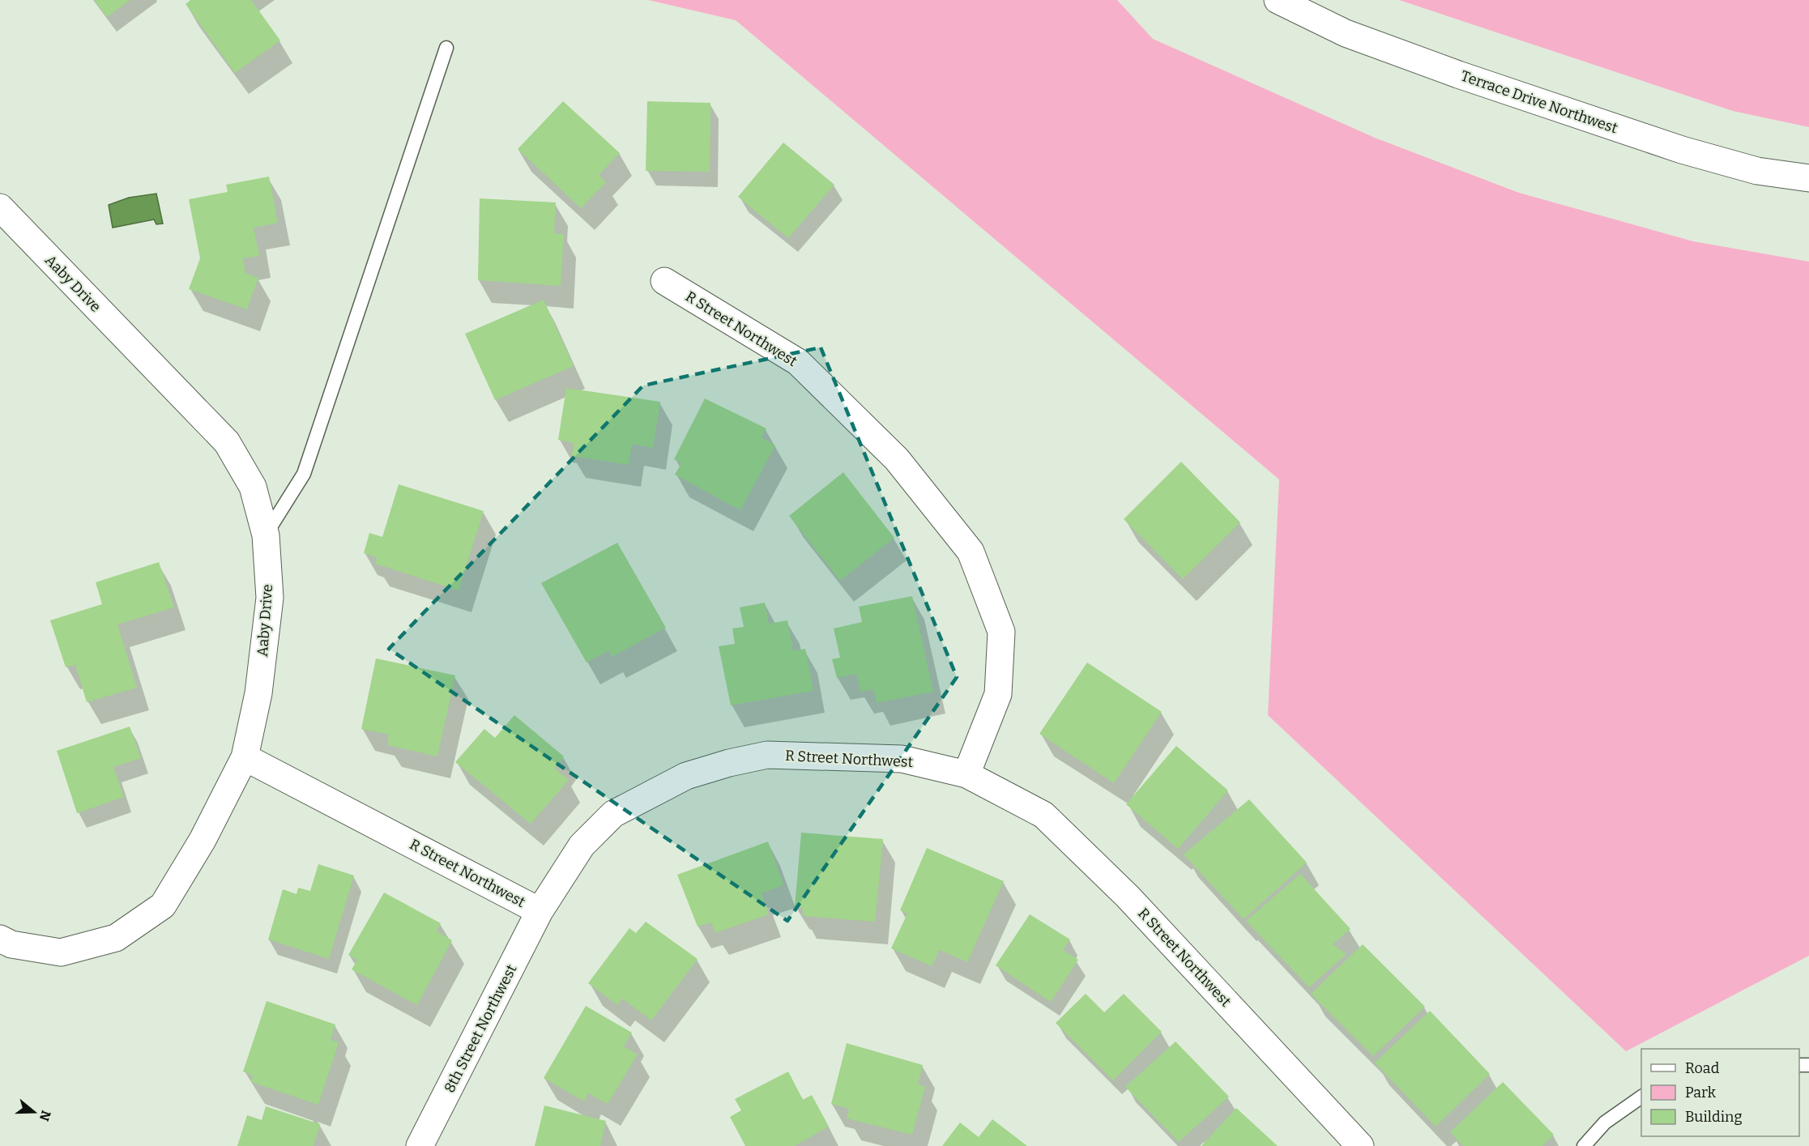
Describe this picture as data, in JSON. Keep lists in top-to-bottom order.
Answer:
{
  "streets": {
    "street": [
      "Terrace Drive Northwest",
      "Aaby Drive",
      "R Street Northwest",
      "8th Street Northwest"
    ]
  },
  "crossings": [
    ["Aaby Drive", "R Street Northwest"],
    ["R Street Northwest", "8th Street Northwest"]
  ],
  "legend": ["Road", "Park", "Building"],
  "north": "right"
}
